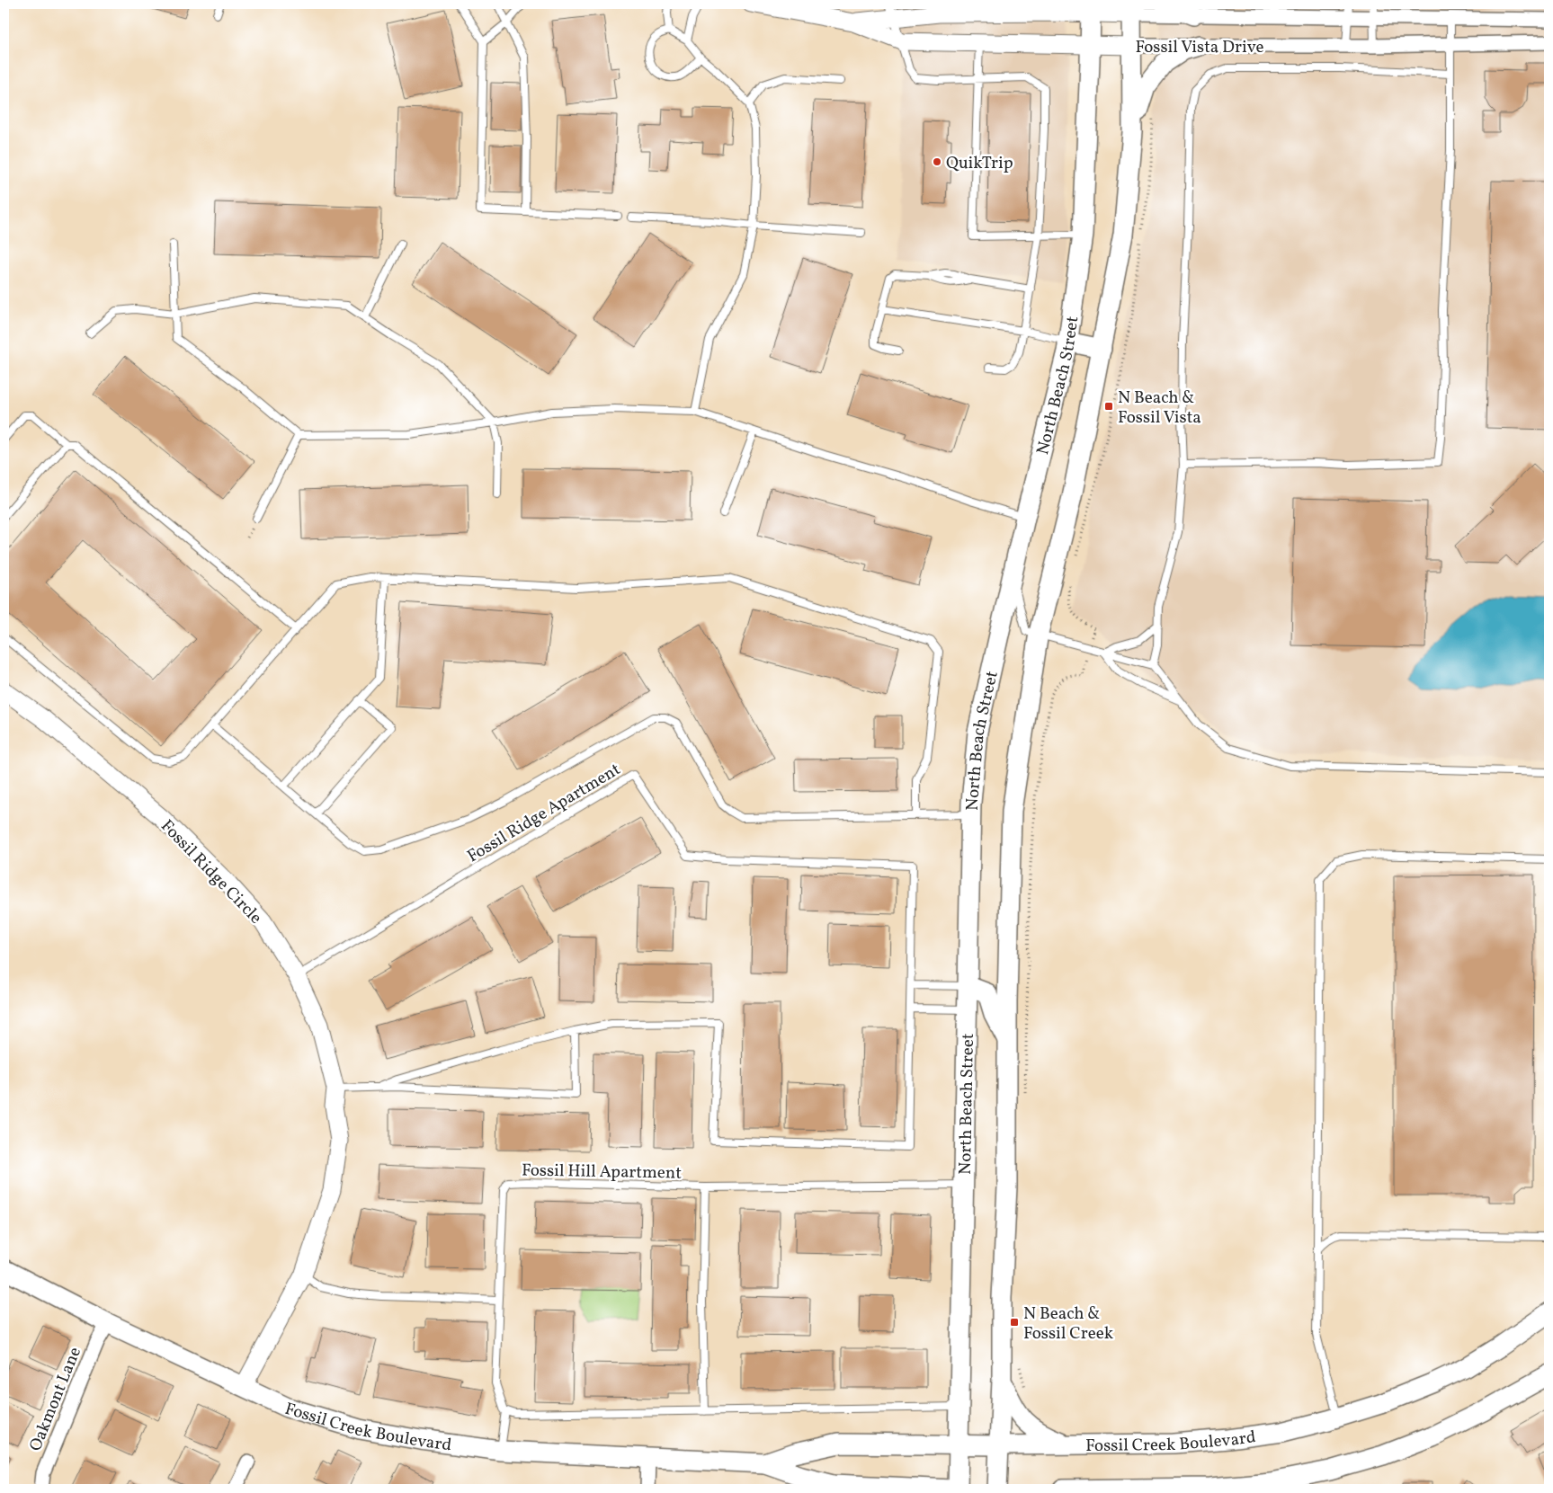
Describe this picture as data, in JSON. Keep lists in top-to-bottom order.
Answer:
{
  "streets": {
    "main road": ["North Beach Street", "Fossil Creek Boulevard"],
    "street": ["Fossil Vista Drive", "Fossil Ridge Circle", "Oakmont Lane"],
    "lane": ["Fossil Ridge Apartment", "Fossil Hill Apartment"]
  },
  "crossings": [
    ["Fossil Vista Drive", "North Beach Street"],
    ["North Beach Street", "Fossil Hill Apartment"],
    ["North Beach Street", "Fossil Creek Boulevard"],
    ["Fossil Ridge Apartment", "Fossil Ridge Circle"],
    ["Fossil Ridge Circle", "Fossil Creek Boulevard"],
    ["Oakmont Lane", "Fossil Creek Boulevard"]
  ],
  "places": {
    "other": ["QuikTrip"],
    "transit": ["N Beach & Fossil Vista", "N Beach & Fossil Creek"]
  }
}
